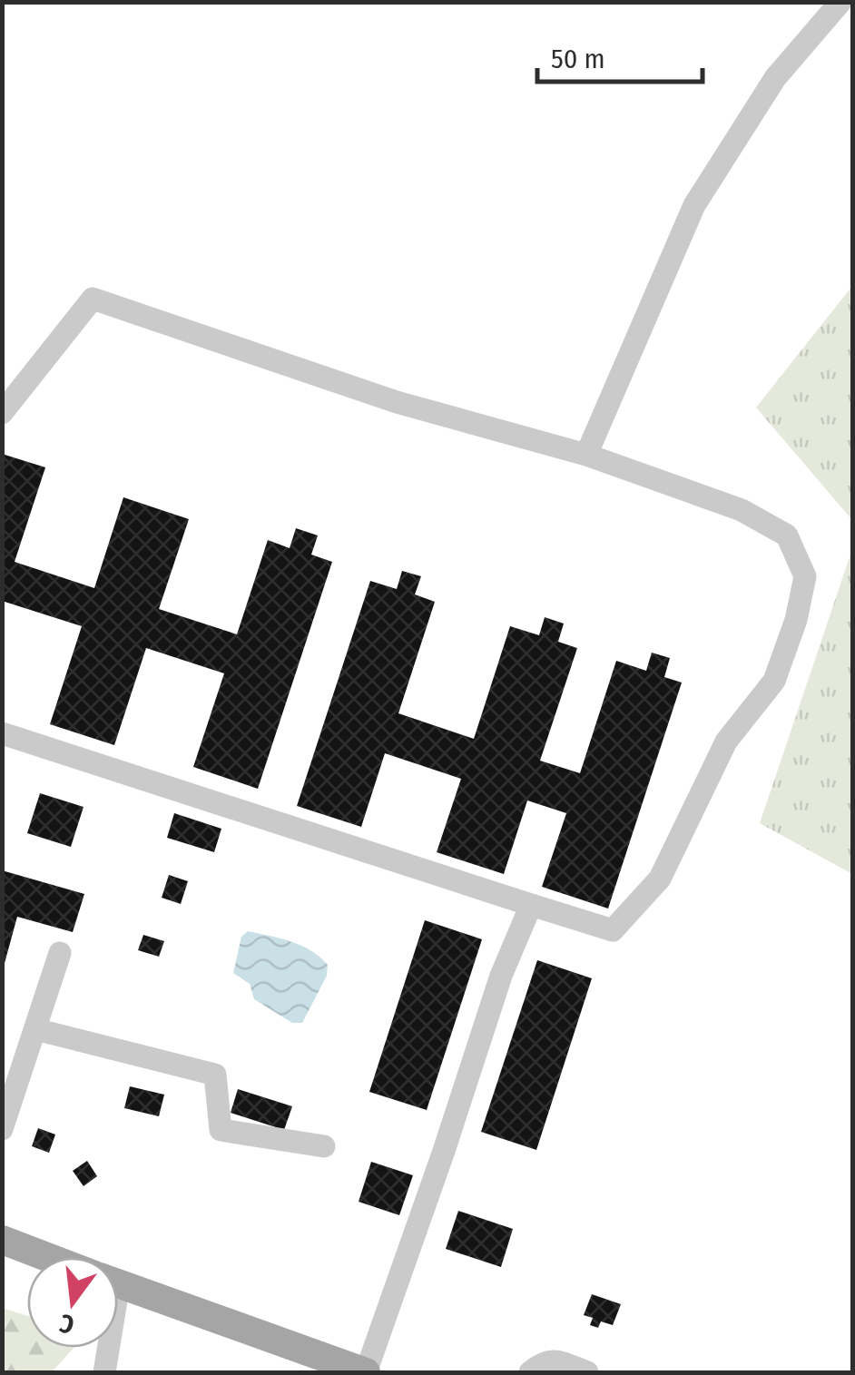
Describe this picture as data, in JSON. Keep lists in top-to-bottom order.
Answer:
{
  "scale_bar": "50 m",
  "north": "bottom"
}
